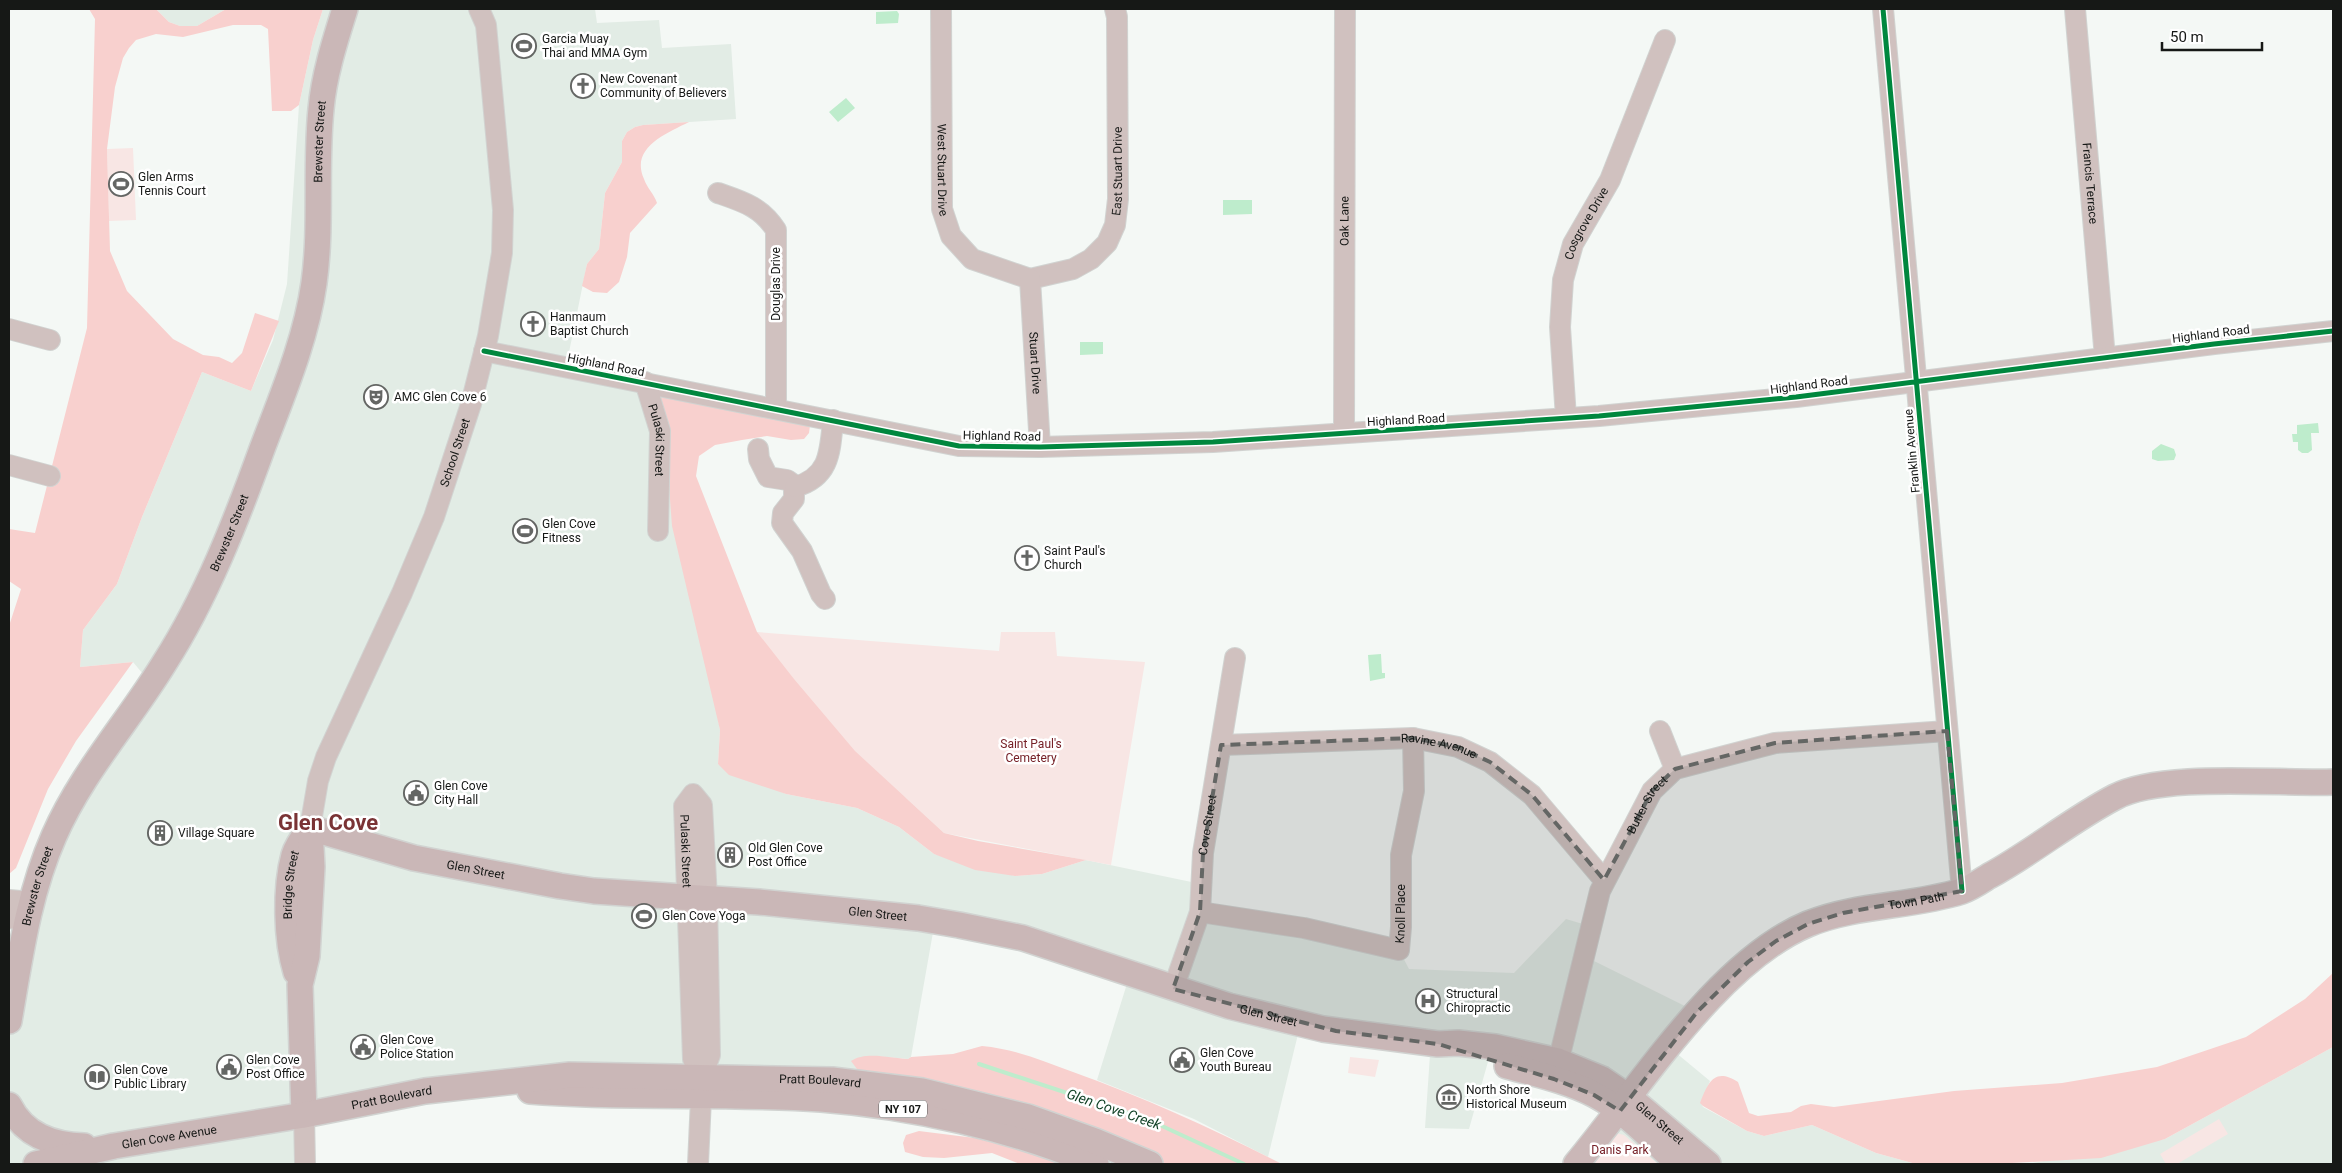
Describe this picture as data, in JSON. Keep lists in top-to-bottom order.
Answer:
{
  "streets": {
    "main road": [
      "Brewster Street",
      "Glen Street",
      "Bridge Street",
      "Town Path",
      "Pratt Boulevard",
      "NY 107",
      "Glen Cove Avenue"
    ],
    "street": [
      "West Stuart Drive",
      "East Stuart Drive",
      "Francis Terrace",
      "Oak Lane",
      "Cosgrove Drive",
      "Douglas Drive",
      "Highland Road",
      "Stuart Drive",
      "Pulaski Street",
      "Franklin Avenue",
      "School Street",
      "Ravine Avenue",
      "Butler Street",
      "Cove Street",
      "Knoll Place"
    ]
  },
  "crossings": [
    ["West Stuart Drive", "East Stuart Drive"],
    ["West Stuart Drive", "Stuart Drive"],
    ["East Stuart Drive", "Stuart Drive"],
    ["Francis Terrace", "Highland Road"],
    ["Oak Lane", "Highland Road"],
    ["Cosgrove Drive", "Highland Road"],
    ["Douglas Drive", "Highland Road"],
    ["Highland Road", "Stuart Drive"],
    ["Highland Road", "Pulaski Street"],
    ["Highland Road", "Franklin Avenue"],
    ["Highland Road", "School Street"],
    ["Pulaski Street", "Glen Street"],
    ["Pulaski Street", "Pratt Boulevard"],
    ["Franklin Avenue", "Butler Street"],
    ["Franklin Avenue", "Town Path"],
    ["School Street", "Glen Street"],
    ["School Street", "Bridge Street"],
    ["Ravine Avenue", "Butler Street"],
    ["Ravine Avenue", "Cove Street"],
    ["Ravine Avenue", "Knoll Place"],
    ["Butler Street", "Glen Street"],
    ["Cove Street", "Glen Street"],
    ["Cove Street", "Knoll Place"],
    ["Glen Street", "Bridge Street"],
    ["Glen Street", "Town Path"],
    ["Bridge Street", "Pratt Boulevard"],
    ["Bridge Street", "Glen Cove Avenue"],
    ["Pratt Boulevard", "Glen Cove Avenue"]
  ],
  "districts": ["Glen Cove"],
  "water": ["Glen Cove Creek"],
  "parks": ["Saint Paul's Cemetery", "Danis Park"],
  "places": {
    "sports": [
      "Garcia Muay Thai and MMA Gym",
      "Glen Arms Tennis Court",
      "Glen Cove Fitness",
      "Glen Cove Yoga"
    ],
    "church": ["New Covenant Community of Believers", "Hanmaum Baptist Church", "Saint Paul's Church"],
    "theatre": ["AMC Glen Cove 6"],
    "public building": [
      "Glen Cove City Hall",
      "Glen Cove Police Station",
      "Glen Cove Youth Bureau",
      "Glen Cove Post Office"
    ],
    "building": ["Village Square", "Old Glen Cove Post Office"],
    "hospital": ["Structural Chiropractic"],
    "library": ["Glen Cove Public Library"],
    "museum": ["North Shore Historical Museum"]
  },
  "scale_bar": "50 m"
}
